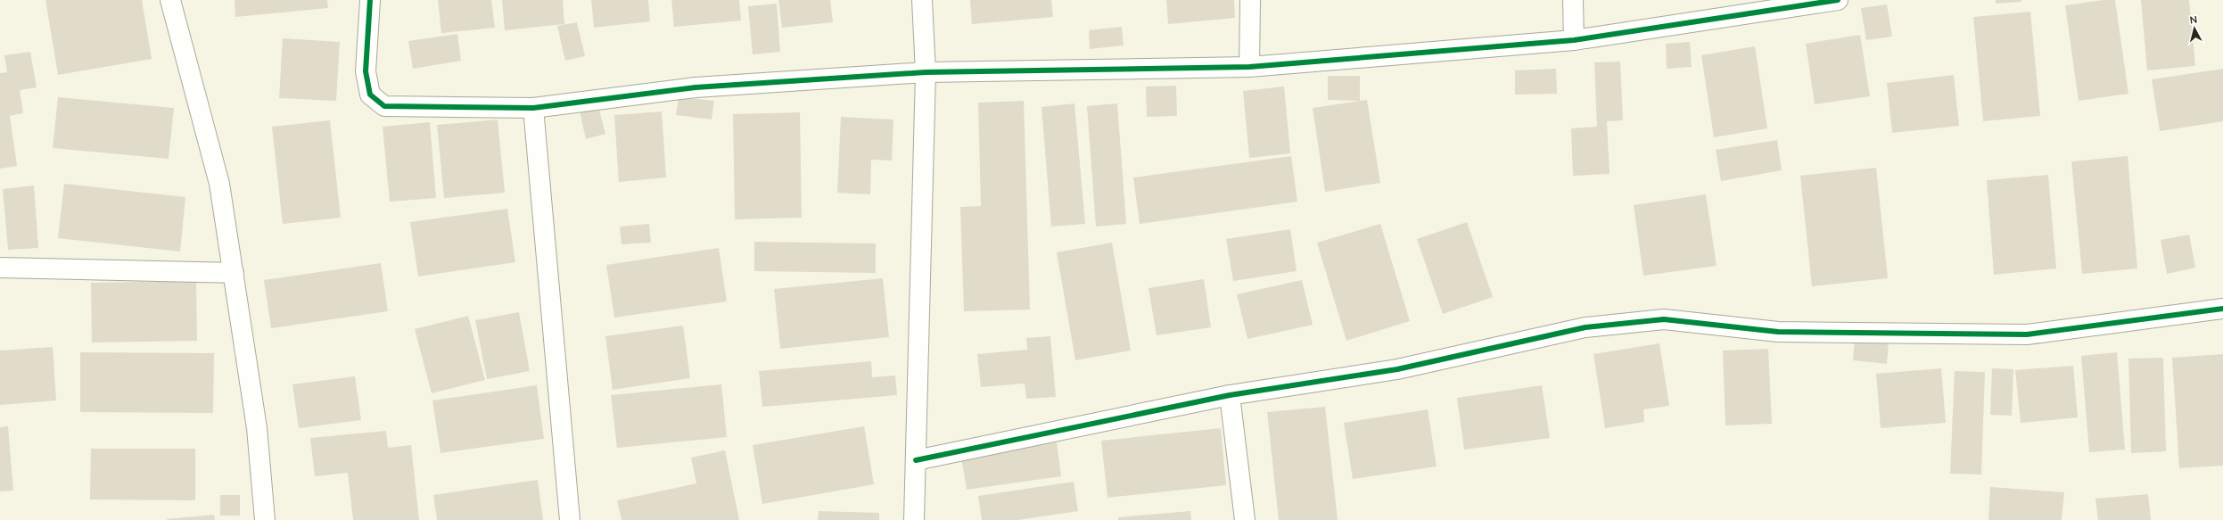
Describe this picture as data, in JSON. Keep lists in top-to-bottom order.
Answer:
{
  "north": "top"
}
